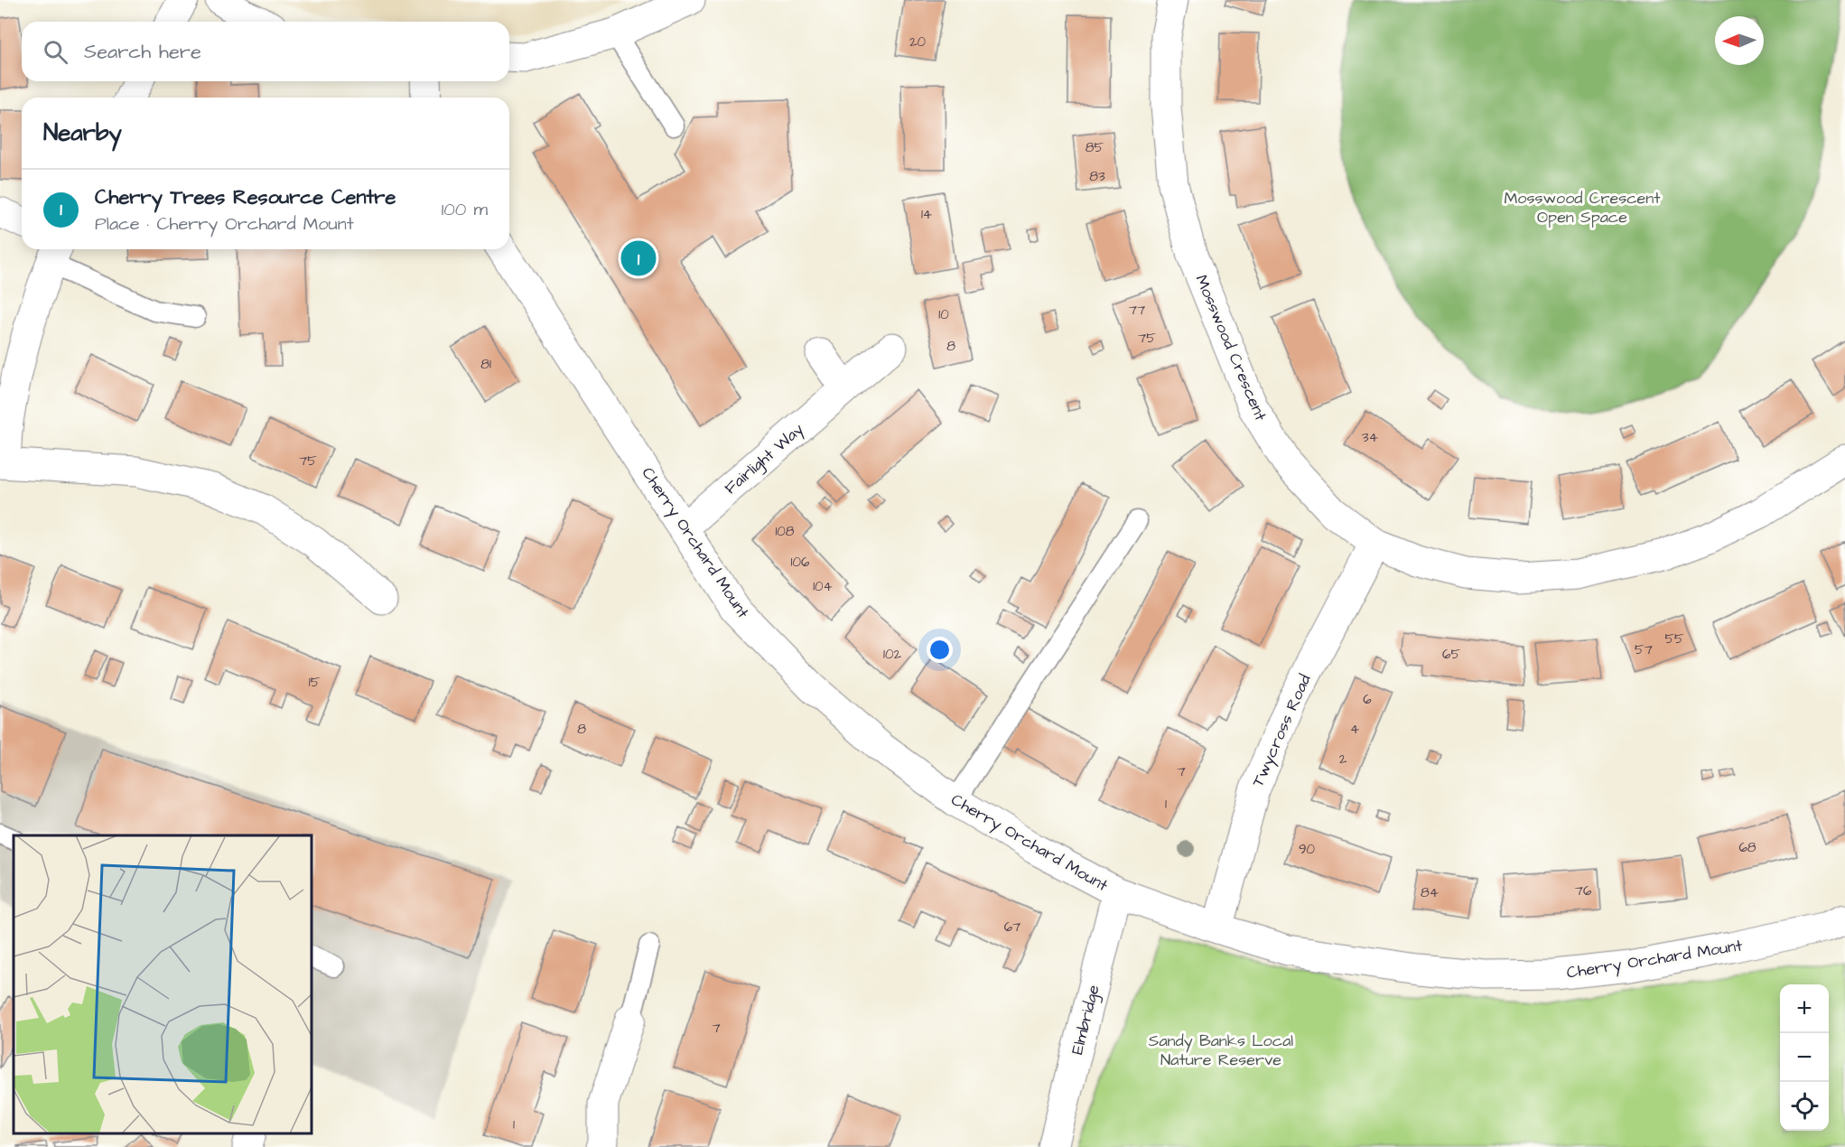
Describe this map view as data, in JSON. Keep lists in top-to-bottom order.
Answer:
{
  "streets": {
    "street": [
      "Mosswood Crescent",
      "Fairlight Way",
      "Cherry Orchard Mount",
      "Twycross Road",
      "Elmbridge"
    ]
  },
  "crossings": [
    ["Mosswood Crescent", "Twycross Road"],
    ["Fairlight Way", "Cherry Orchard Mount"],
    ["Cherry Orchard Mount", "Twycross Road"],
    ["Cherry Orchard Mount", "Elmbridge"]
  ],
  "parks": ["Mosswood Crescent Open Space", "Sandy Banks Local Nature Reserve"],
  "house_numbers": [
    "20",
    "85",
    "83",
    "14",
    "77",
    "10",
    "75",
    "8",
    "81",
    "34",
    "75",
    "108",
    "106",
    "104",
    "55",
    "57",
    "102",
    "65",
    "15",
    "6",
    "8",
    "4",
    "2",
    "7",
    "1",
    "68",
    "90",
    "76",
    "84",
    "67",
    "7",
    "1"
  ],
  "north": "left",
  "page": {
    "search": "Search here",
    "heading": "Nearby",
    "list": [
      {
        "mark": "1",
        "name": "Cherry Trees Resource Centre",
        "note": "Place · Cherry Orchard Mount",
        "value": "100 m"
      }
    ],
    "pins": "1",
    "map_buttons": ["+", "−"]
  }
}
